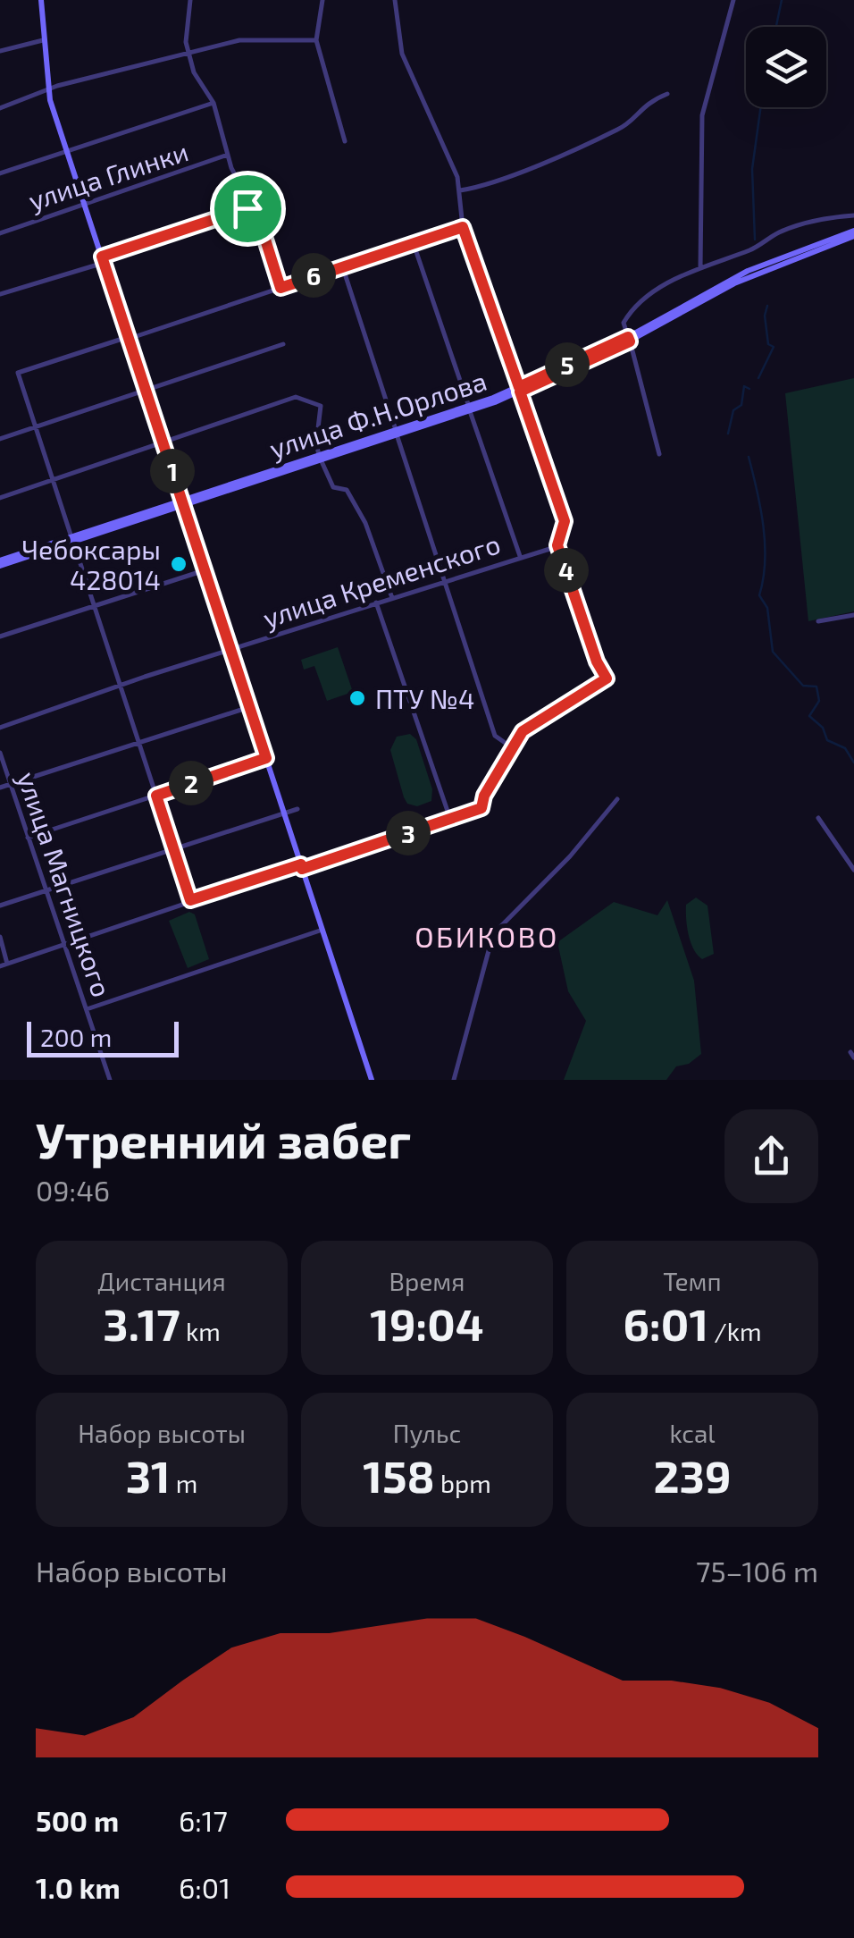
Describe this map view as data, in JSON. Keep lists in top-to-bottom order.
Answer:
{
  "streets": {
    "street": [
      "улица Глинки",
      "улица Ф.Н.Орлова",
      "улица Кременского",
      "улица Магницкого"
    ]
  },
  "districts": ["ОБИКОВО"],
  "places": ["Чебоксары 428014", "ПТУ №4"],
  "scale_bar": "200 m",
  "page": {
    "pins": [
      "6",
      "5",
      "1",
      "4",
      "2",
      "3"
    ],
    "scale": "200 m",
    "heading": ["Утренний забег", "09:46"],
    "stats": [
      ["Дистанция", "3.17 km"],
      ["Время", "19:04"],
      ["Темп", "6:01 /km"],
      ["Набор высоты", "31 m"],
      ["Пульс", "158 bpm"],
      ["kcal", "239"]
    ],
    "chart": ["Набор высоты", "75–106 m"],
    "list": [
      {
        "name": "500 m",
        "note": "6:17"
      },
      {
        "name": "1.0 km",
        "note": "6:01"
      }
    ]
  }
}
